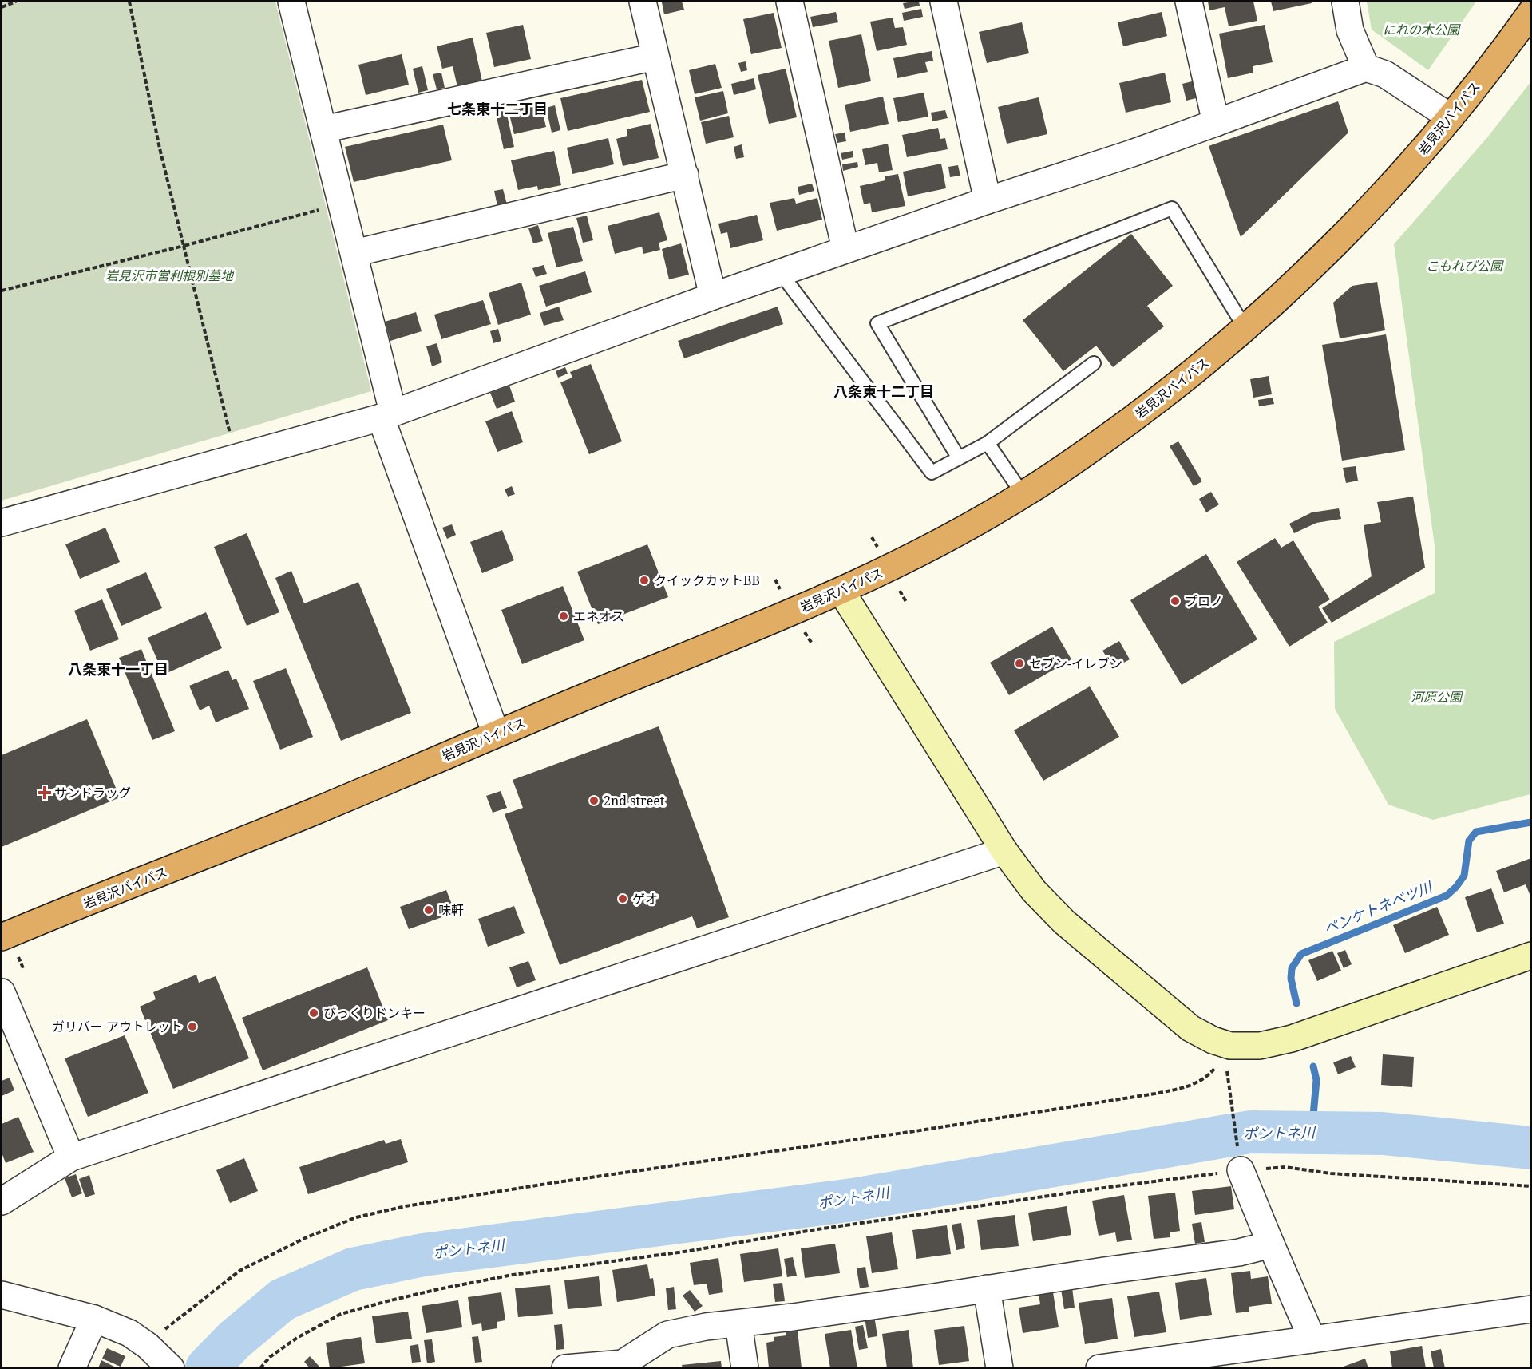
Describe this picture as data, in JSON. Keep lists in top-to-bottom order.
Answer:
{
  "streets": {
    "highway": ["岩見沢バイパス"]
  },
  "districts": ["七条東十二丁目", "八条東十二丁目", "八条東十一丁目"],
  "water": ["ペンケトネベツ川", "ポントネ川"],
  "parks": [
    "にれの木公園",
    "こもれび公園",
    "岩見沢市営利根別墓地",
    "河原公園"
  ],
  "places": {
    "other": [
      "クイックカットBB",
      "プロノ",
      "エネオス",
      "セブン-イレブン",
      "2nd street",
      "ゲオ",
      "味軒",
      "びっくりドンキー",
      "ガリバー アウトレット"
    ],
    "health": ["サンドラッグ"]
  }
}
